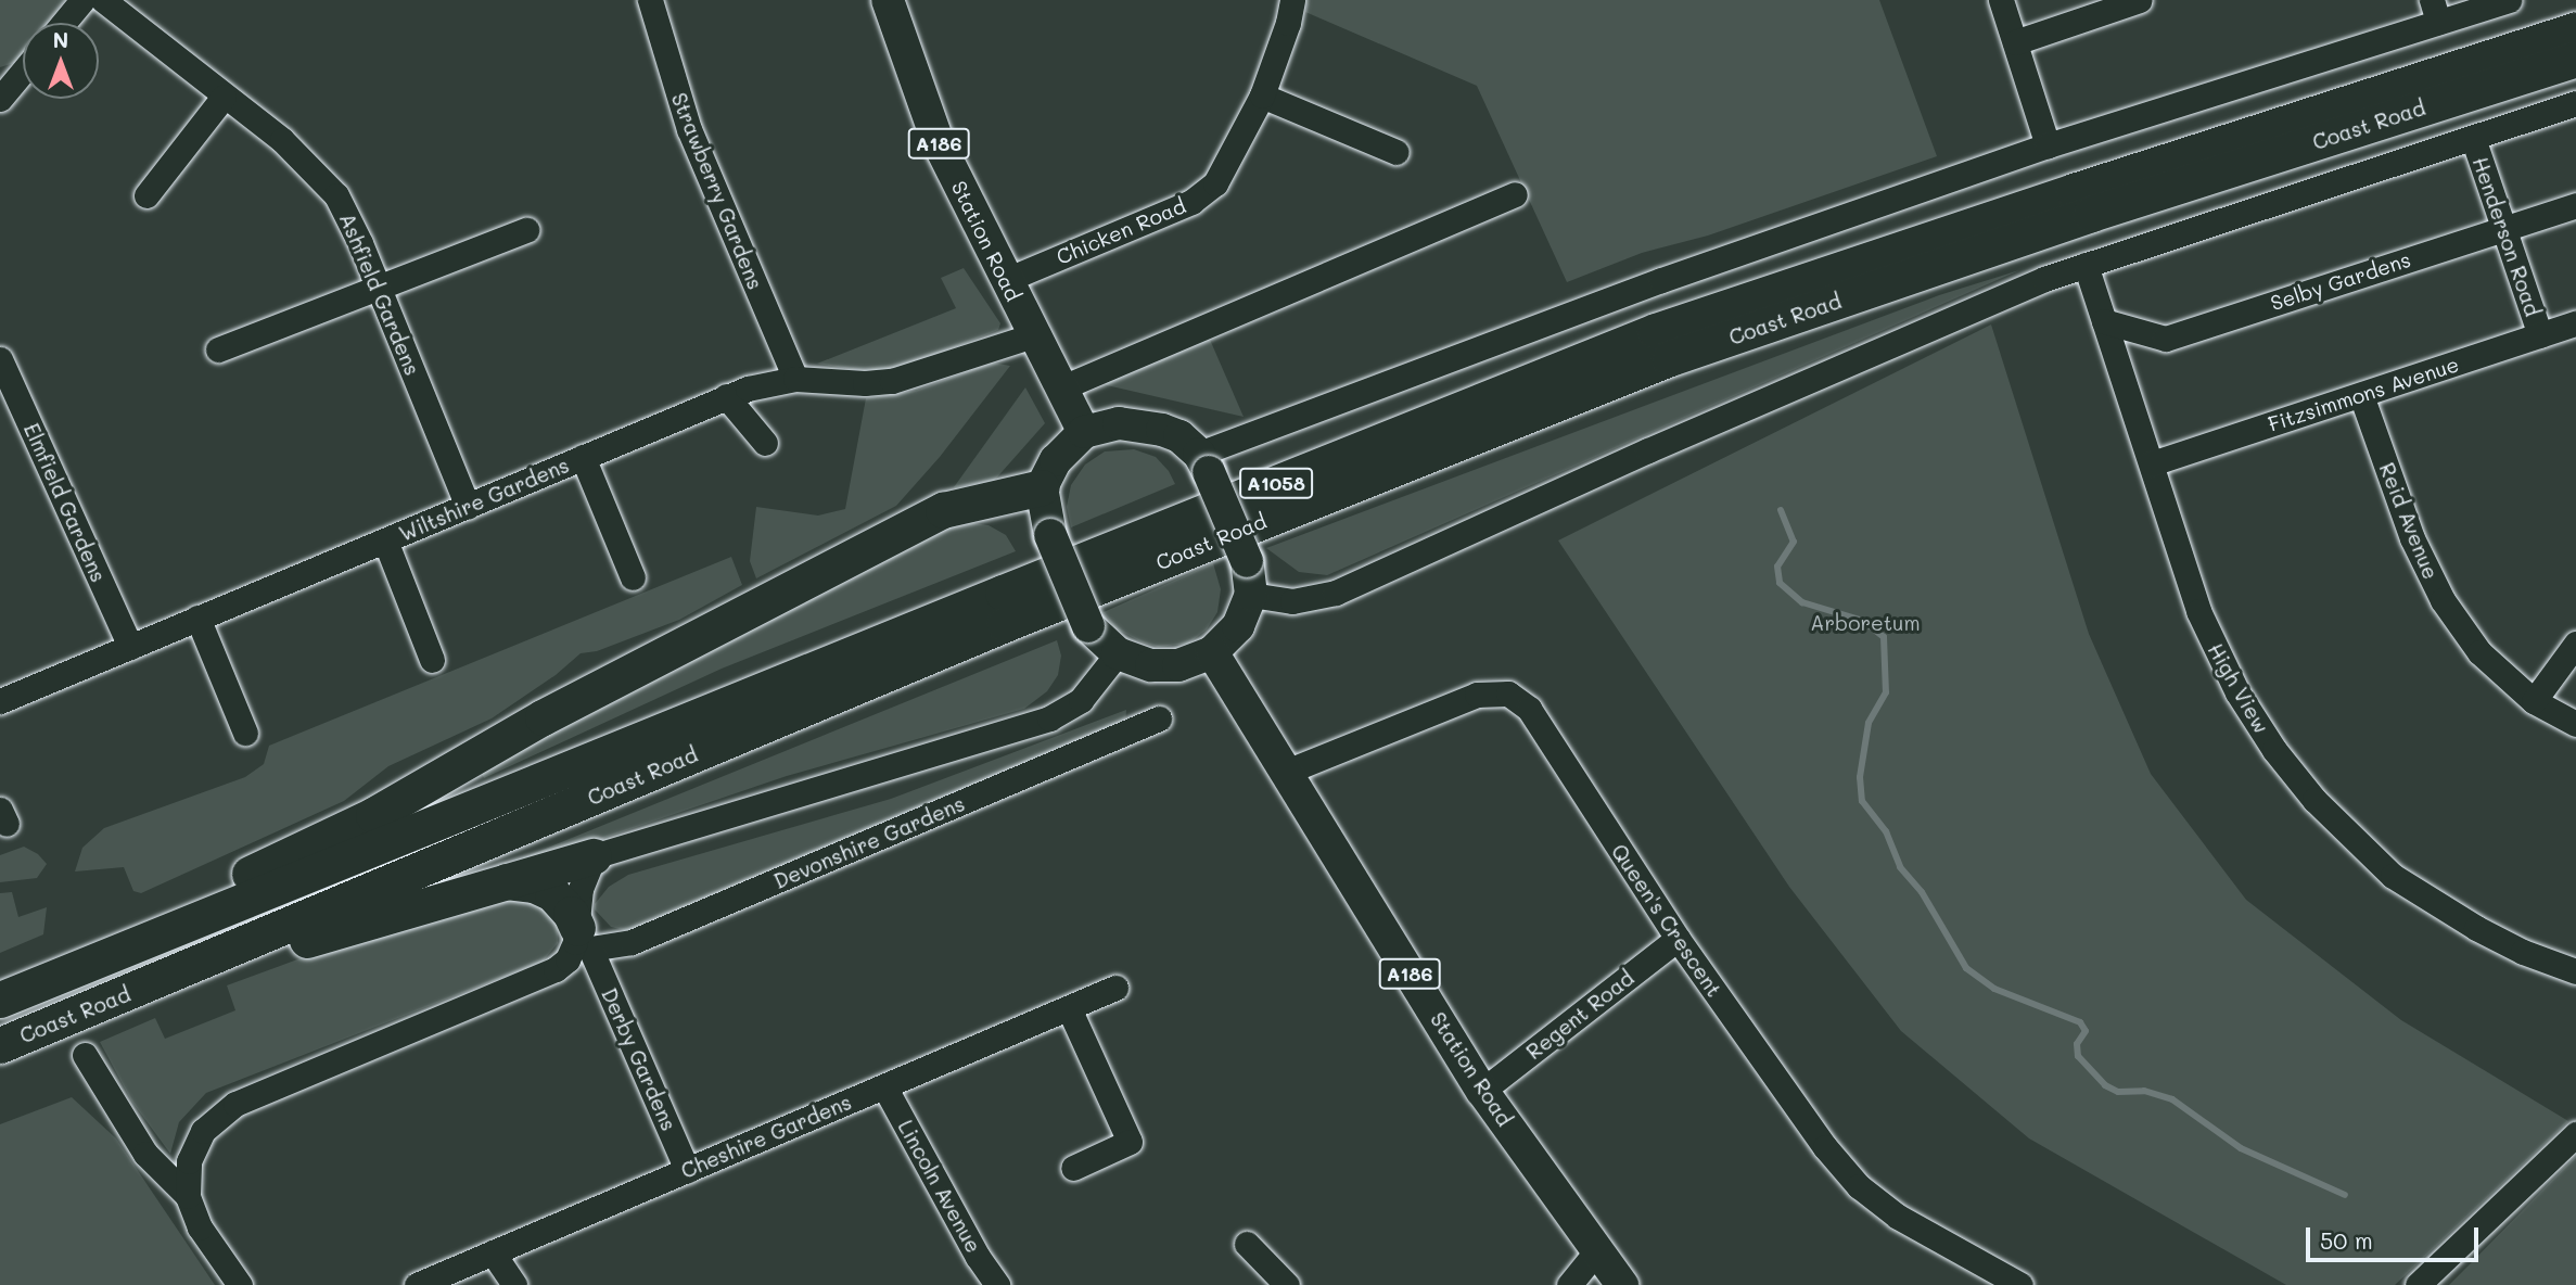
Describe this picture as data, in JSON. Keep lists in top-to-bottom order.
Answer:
{
  "streets": {
    "highway": ["Coast Road", "A1058"],
    "main road": ["A186", "Station Road"],
    "street": [
      "Strawberry Gardens",
      "Chicken Road",
      "Henderson Road",
      "Selby Gardens",
      "Ashfield Gardens",
      "Fitzsimmons Avenue",
      "Wiltshire Gardens",
      "Elmfield Gardens",
      "Reid Avenue",
      "High View",
      "Devonshire Gardens",
      "Queen's Crescent",
      "Regent Road",
      "Derby Gardens",
      "Cheshire Gardens",
      "Lincoln Avenue"
    ]
  },
  "crossings": [
    ["Strawberry Gardens", "Wiltshire Gardens"],
    ["Chicken Road", "Station Road"],
    ["Henderson Road", "Selby Gardens"],
    ["Henderson Road", "Fitzsimmons Avenue"],
    ["Station Road", "Wiltshire Gardens"],
    ["Station Road", "Queen's Crescent"],
    ["Station Road", "Regent Road"],
    ["Selby Gardens", "High View"],
    ["Ashfield Gardens", "Wiltshire Gardens"],
    ["Fitzsimmons Avenue", "Reid Avenue"],
    ["Fitzsimmons Avenue", "High View"],
    ["Wiltshire Gardens", "Elmfield Gardens"],
    ["Devonshire Gardens", "Derby Gardens"],
    ["Queen's Crescent", "Regent Road"],
    ["Derby Gardens", "Cheshire Gardens"],
    ["Cheshire Gardens", "Lincoln Avenue"]
  ],
  "parks": ["Arboretum"],
  "scale_bar": "50 m",
  "north": "top"
}
